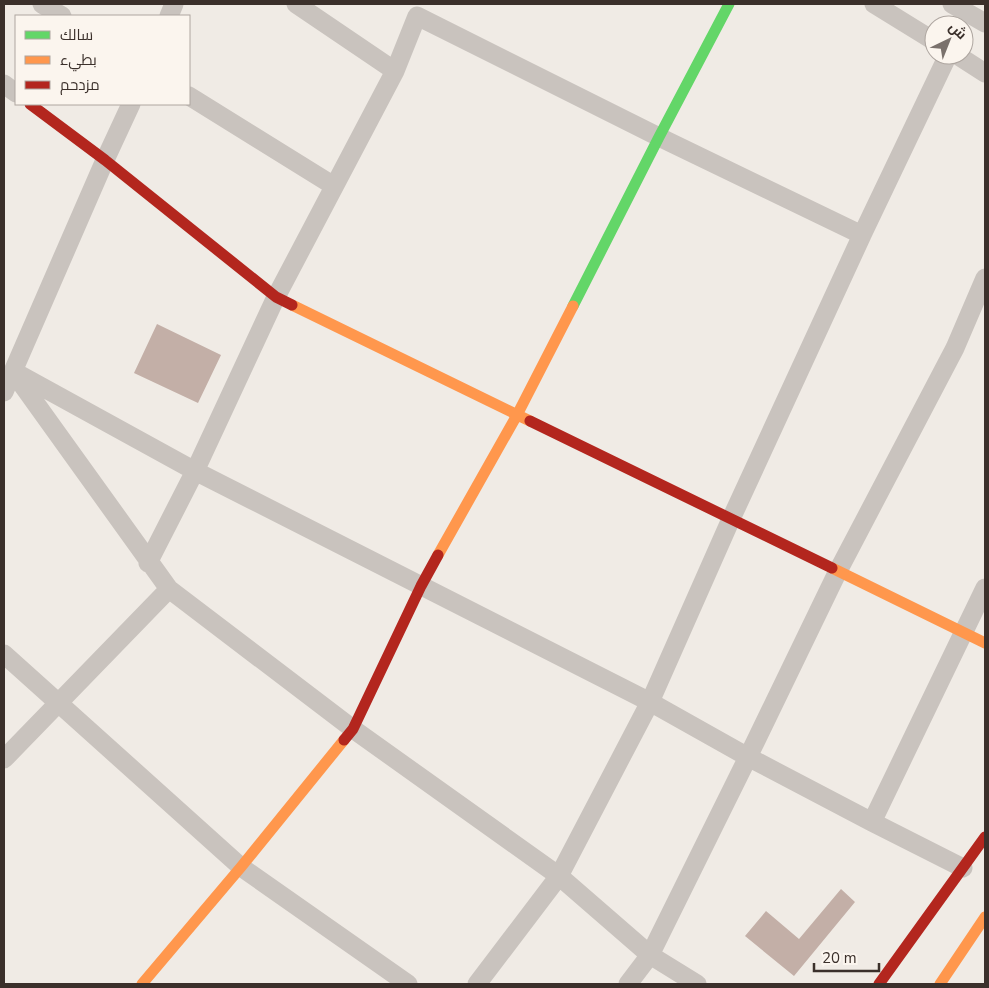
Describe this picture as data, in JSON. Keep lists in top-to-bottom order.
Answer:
{
  "legend": ["سالك", "بطيء", "مزدحم"],
  "scale_bar": "20 m",
  "north": "top right"
}
